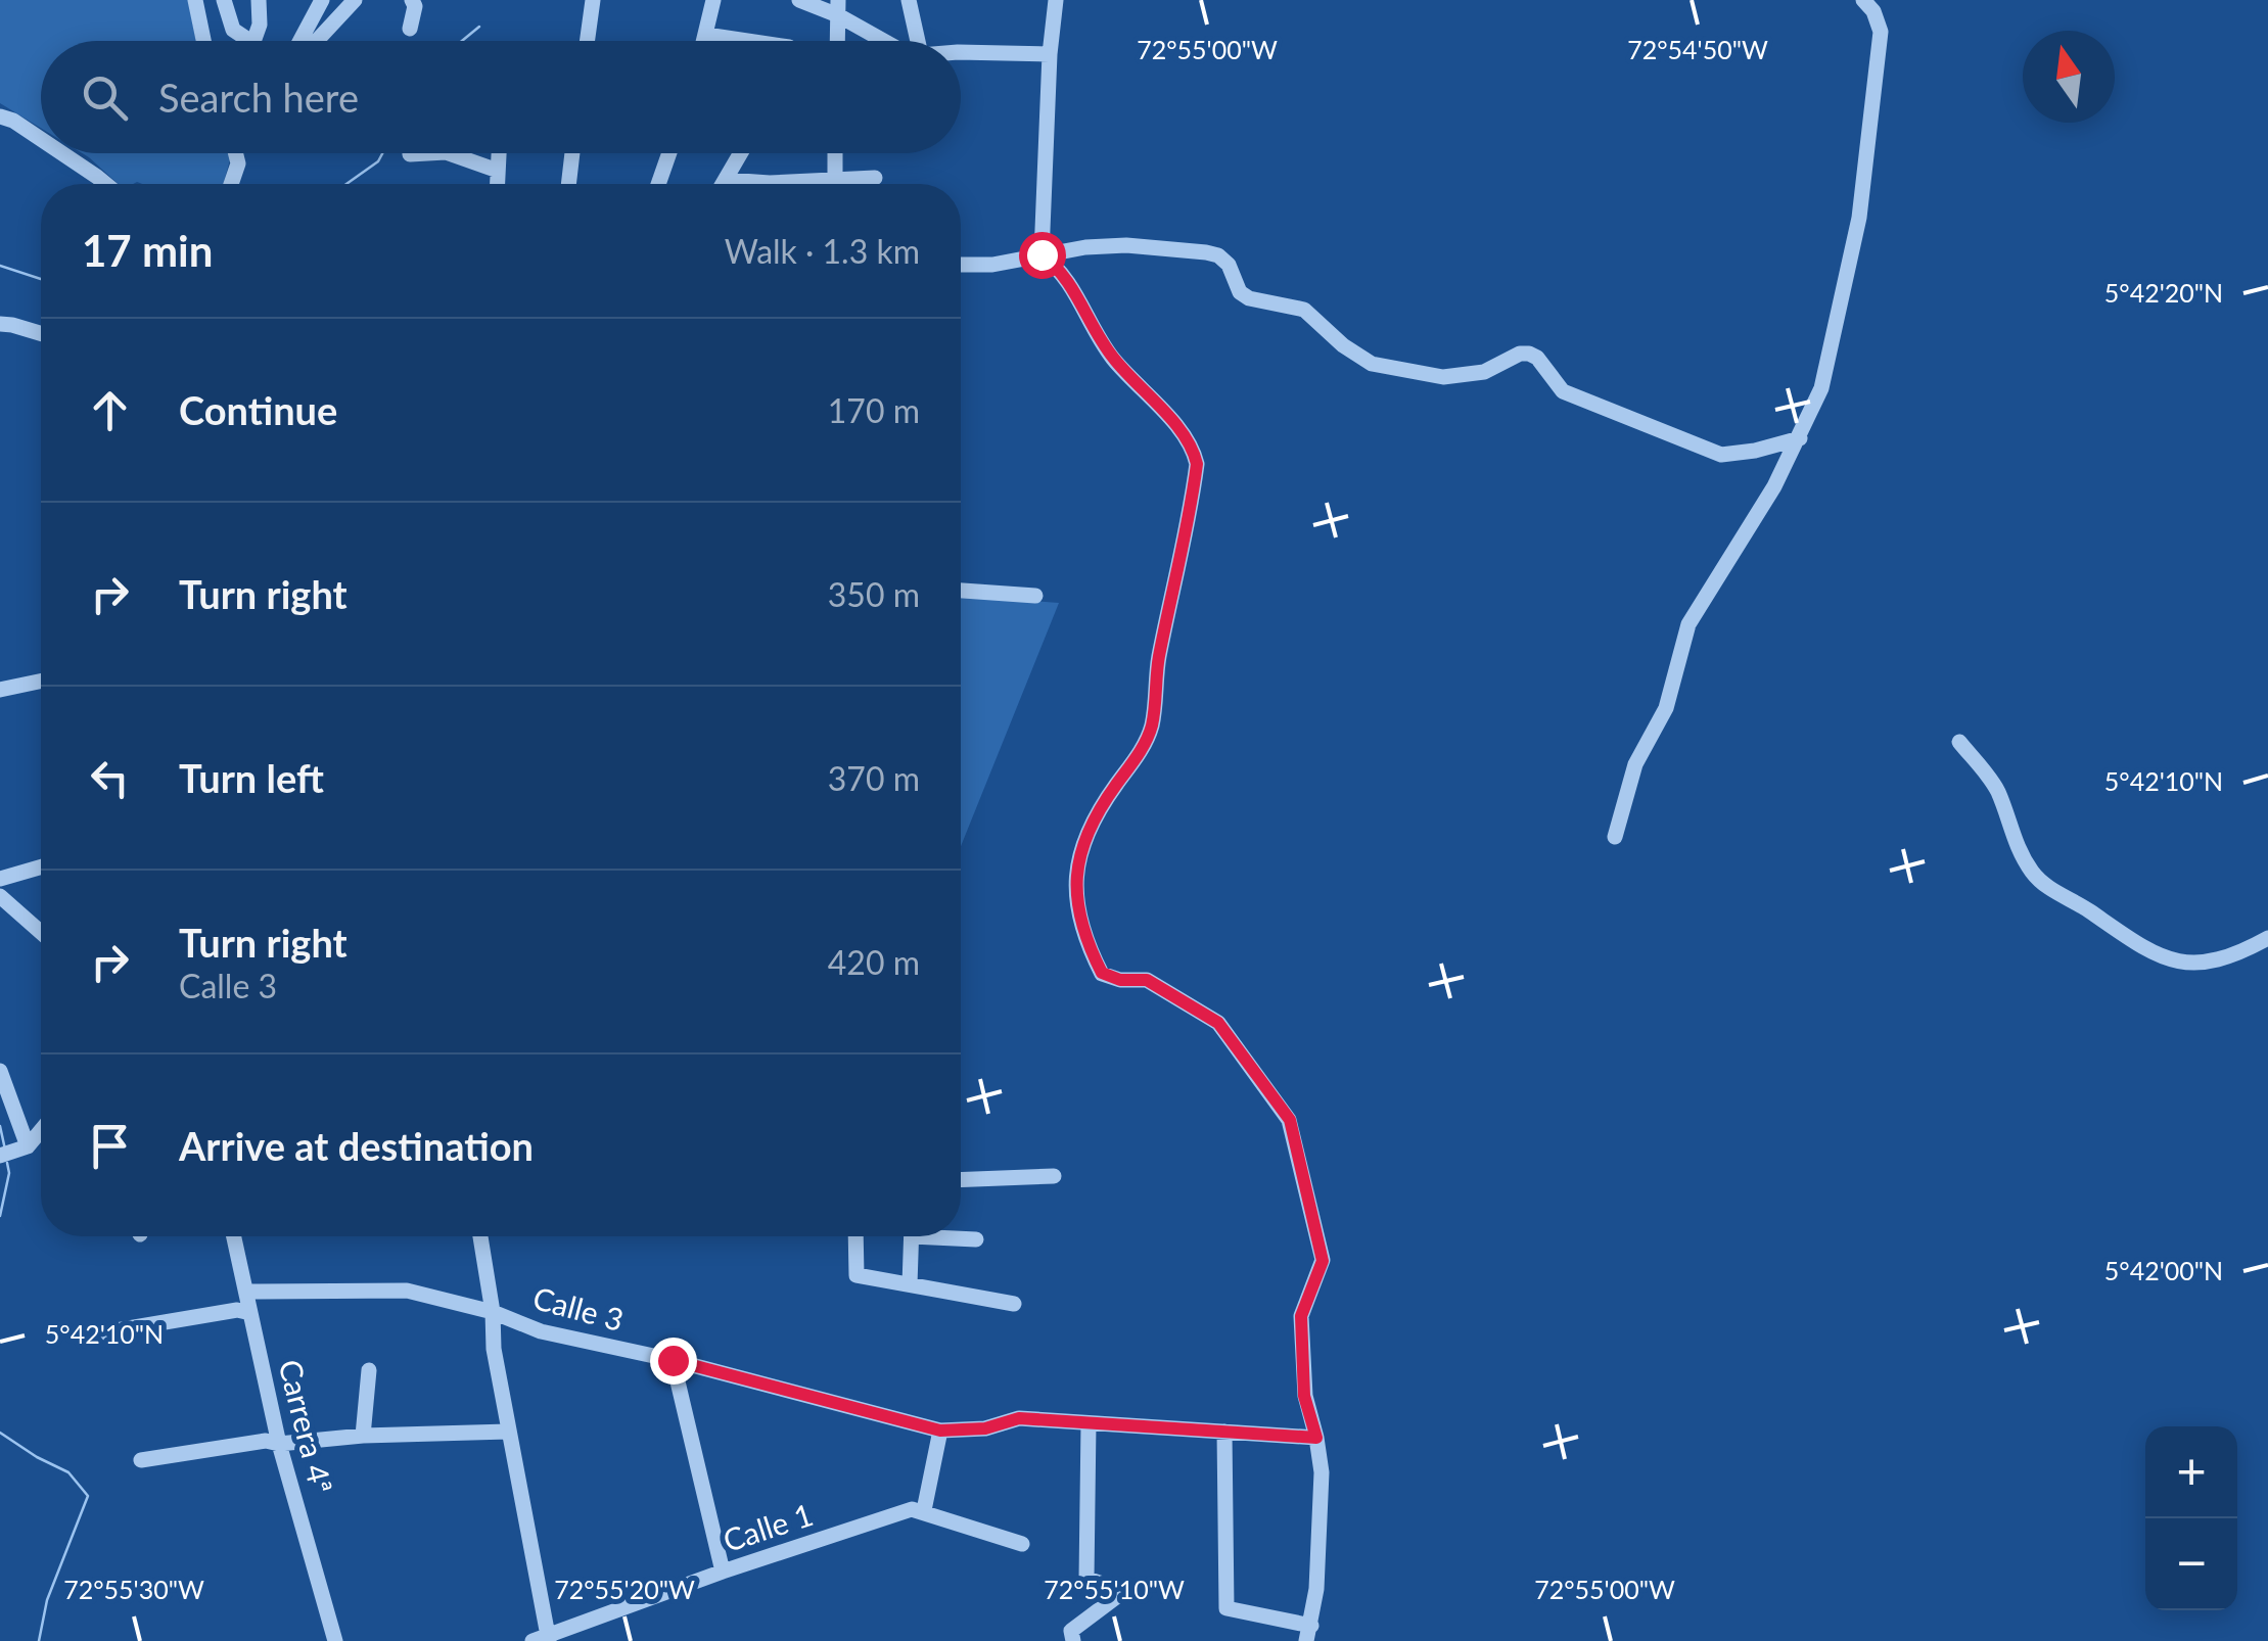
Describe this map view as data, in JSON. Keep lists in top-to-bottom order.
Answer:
{
  "streets": {
    "street": ["Calle 3", "Carrera 4ª", "Calle 1"]
  },
  "crossings": [
    ["Calle 3", "Carrera 4ª"]
  ],
  "north": "top",
  "page": {
    "search": "Search here",
    "heading": ["17 min", "Walk · 1.3 km"],
    "list": [
      ["Continue", "170 m"],
      ["Turn right", "350 m"],
      ["Turn left", "370 m"],
      ["Turn right", "Calle 3", "420 m"],
      "Arrive at destination"
    ],
    "map_buttons": ["+", "−"]
  },
  "coordinates": [
    "72°55'00\"W",
    "72°54'50\"W",
    "5°42'20\"N",
    "5°42'10\"N",
    "5°42'00\"N",
    "72°55'30\"W",
    "72°55'20\"W",
    "72°55'10\"W"
  ]
}
